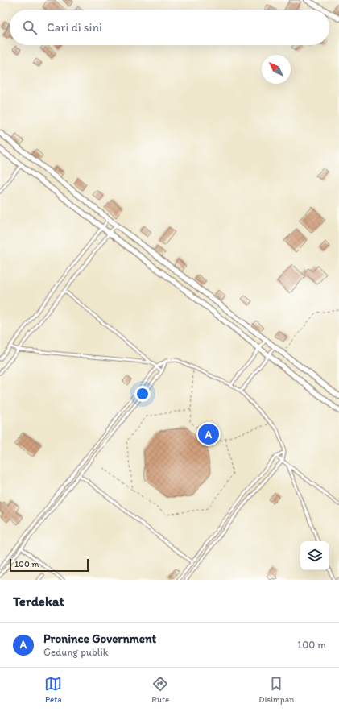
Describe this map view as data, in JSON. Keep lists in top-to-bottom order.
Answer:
{
  "scale_bar": "100 m",
  "north": "top left",
  "page": {
    "search": "Cari di sini",
    "pins": "A",
    "scale": "100 m",
    "heading": "Terdekat",
    "list": [
      {
        "mark": "A",
        "name": "Pronince Government",
        "note": "Gedung publik",
        "value": "100 m"
      }
    ],
    "nav": ["Peta", "Rute", "Disimpan"]
  }
}
